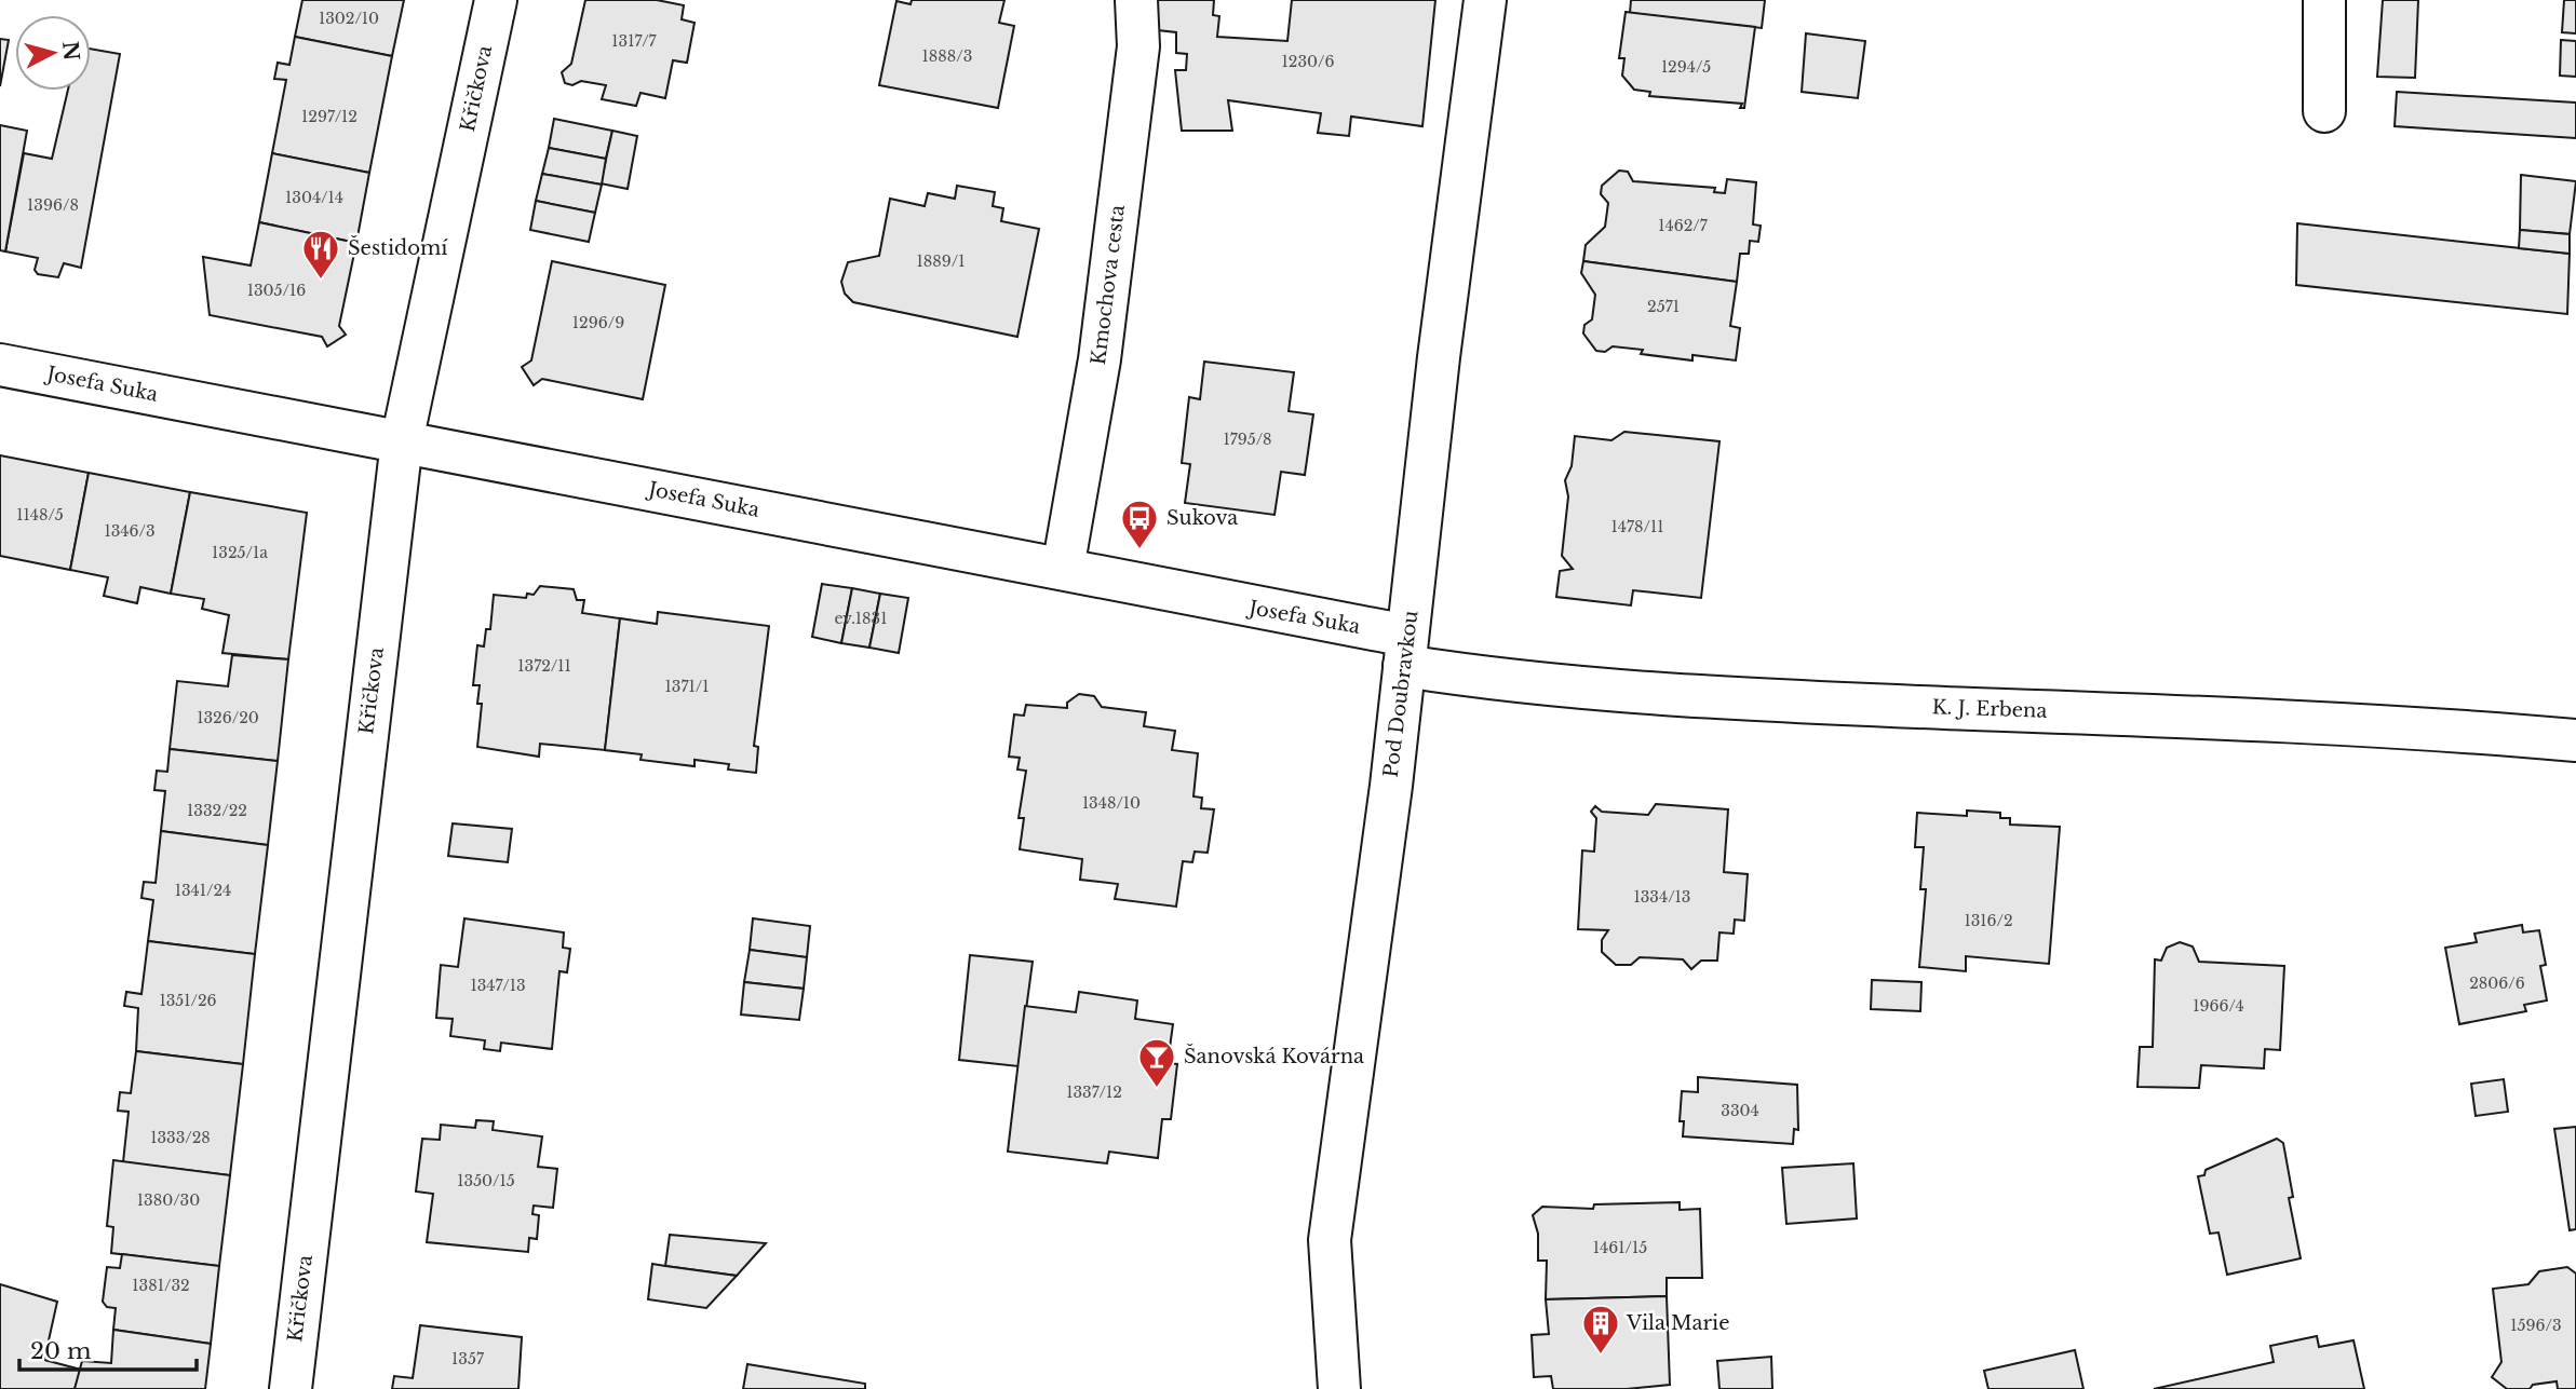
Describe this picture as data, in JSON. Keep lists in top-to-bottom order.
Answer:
{
  "streets": {
    "street": [
      "Křičkova",
      "Kmochova cesta",
      "Josefa Suka",
      "Pod Doubravkou",
      "K. J. Erbena"
    ]
  },
  "crossings": [
    ["Křičkova", "Josefa Suka"],
    ["Kmochova cesta", "Josefa Suka"],
    ["Josefa Suka", "Pod Doubravkou"],
    ["Josefa Suka", "K. J. Erbena"],
    ["Pod Doubravkou", "K. J. Erbena"]
  ],
  "places": {
    "restaurant": ["Šestidomí"],
    "bus stop": ["Sukova"],
    "bar": ["Šanovská Kovárna"],
    "building": ["Vila Marie"]
  },
  "house_numbers": [
    "1302/10",
    "1317/7",
    "1888/3",
    "1230/6",
    "1294/5",
    "1297/12",
    "1304/14",
    "1396/8",
    "1462/7",
    "1889/1",
    "1305/16",
    "2571",
    "1296/9",
    "1795/8",
    "1148/5",
    "1478/11",
    "1346/3",
    "1325/1a",
    "ev.1831",
    "1372/11",
    "1371/1",
    "1326/20",
    "1348/10",
    "1332/22",
    "1341/24",
    "1334/13",
    "1316/2",
    "2806/6",
    "1347/13",
    "1351/26",
    "1966/4",
    "1337/12",
    "3304",
    "1333/28",
    "1350/15",
    "1380/30",
    "1461/15",
    "1381/32",
    "1596/3",
    "1357"
  ],
  "scale_bar": "20 m",
  "north": "right"
}
